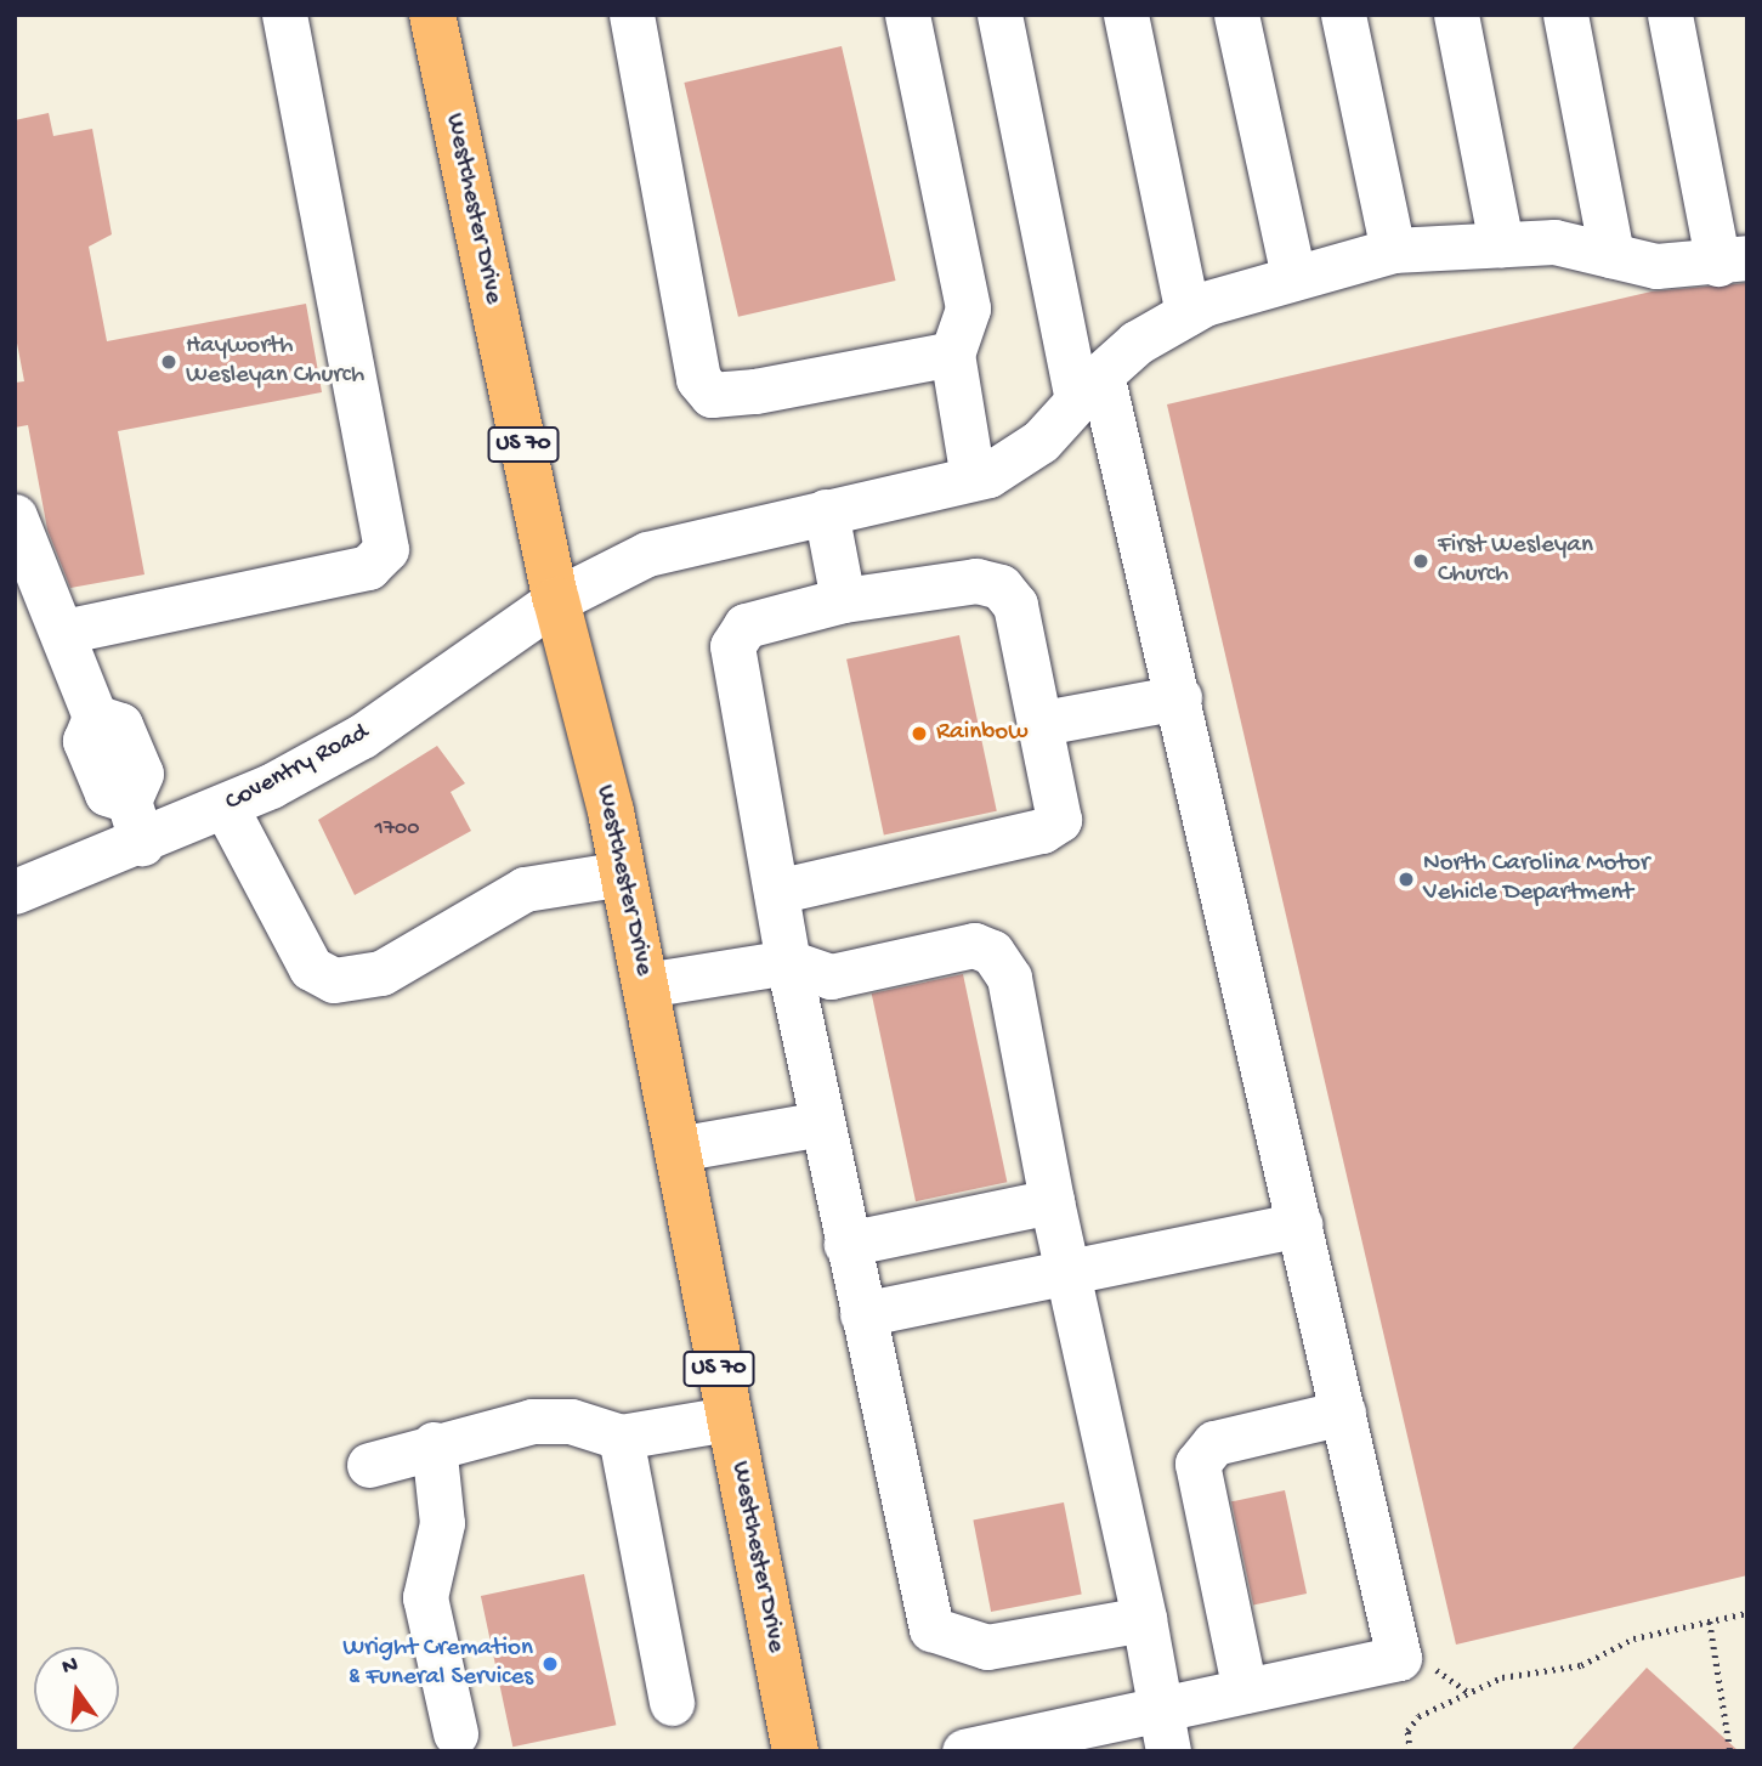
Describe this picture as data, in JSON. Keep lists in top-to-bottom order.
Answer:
{
  "streets": {
    "main road": ["Westchester Drive", "US 70"],
    "street": ["Coventry Road"]
  },
  "crossings": [
    ["Westchester Drive", "Coventry Road"]
  ],
  "places": [
    "Hayworth Wesleyan Church",
    "First Wesleyan Church",
    "Rainbow",
    "North Carolina Motor Vehicle Department",
    "Wright Cremation & Funeral Services"
  ],
  "house_numbers": ["1700"],
  "north": "top"
}
